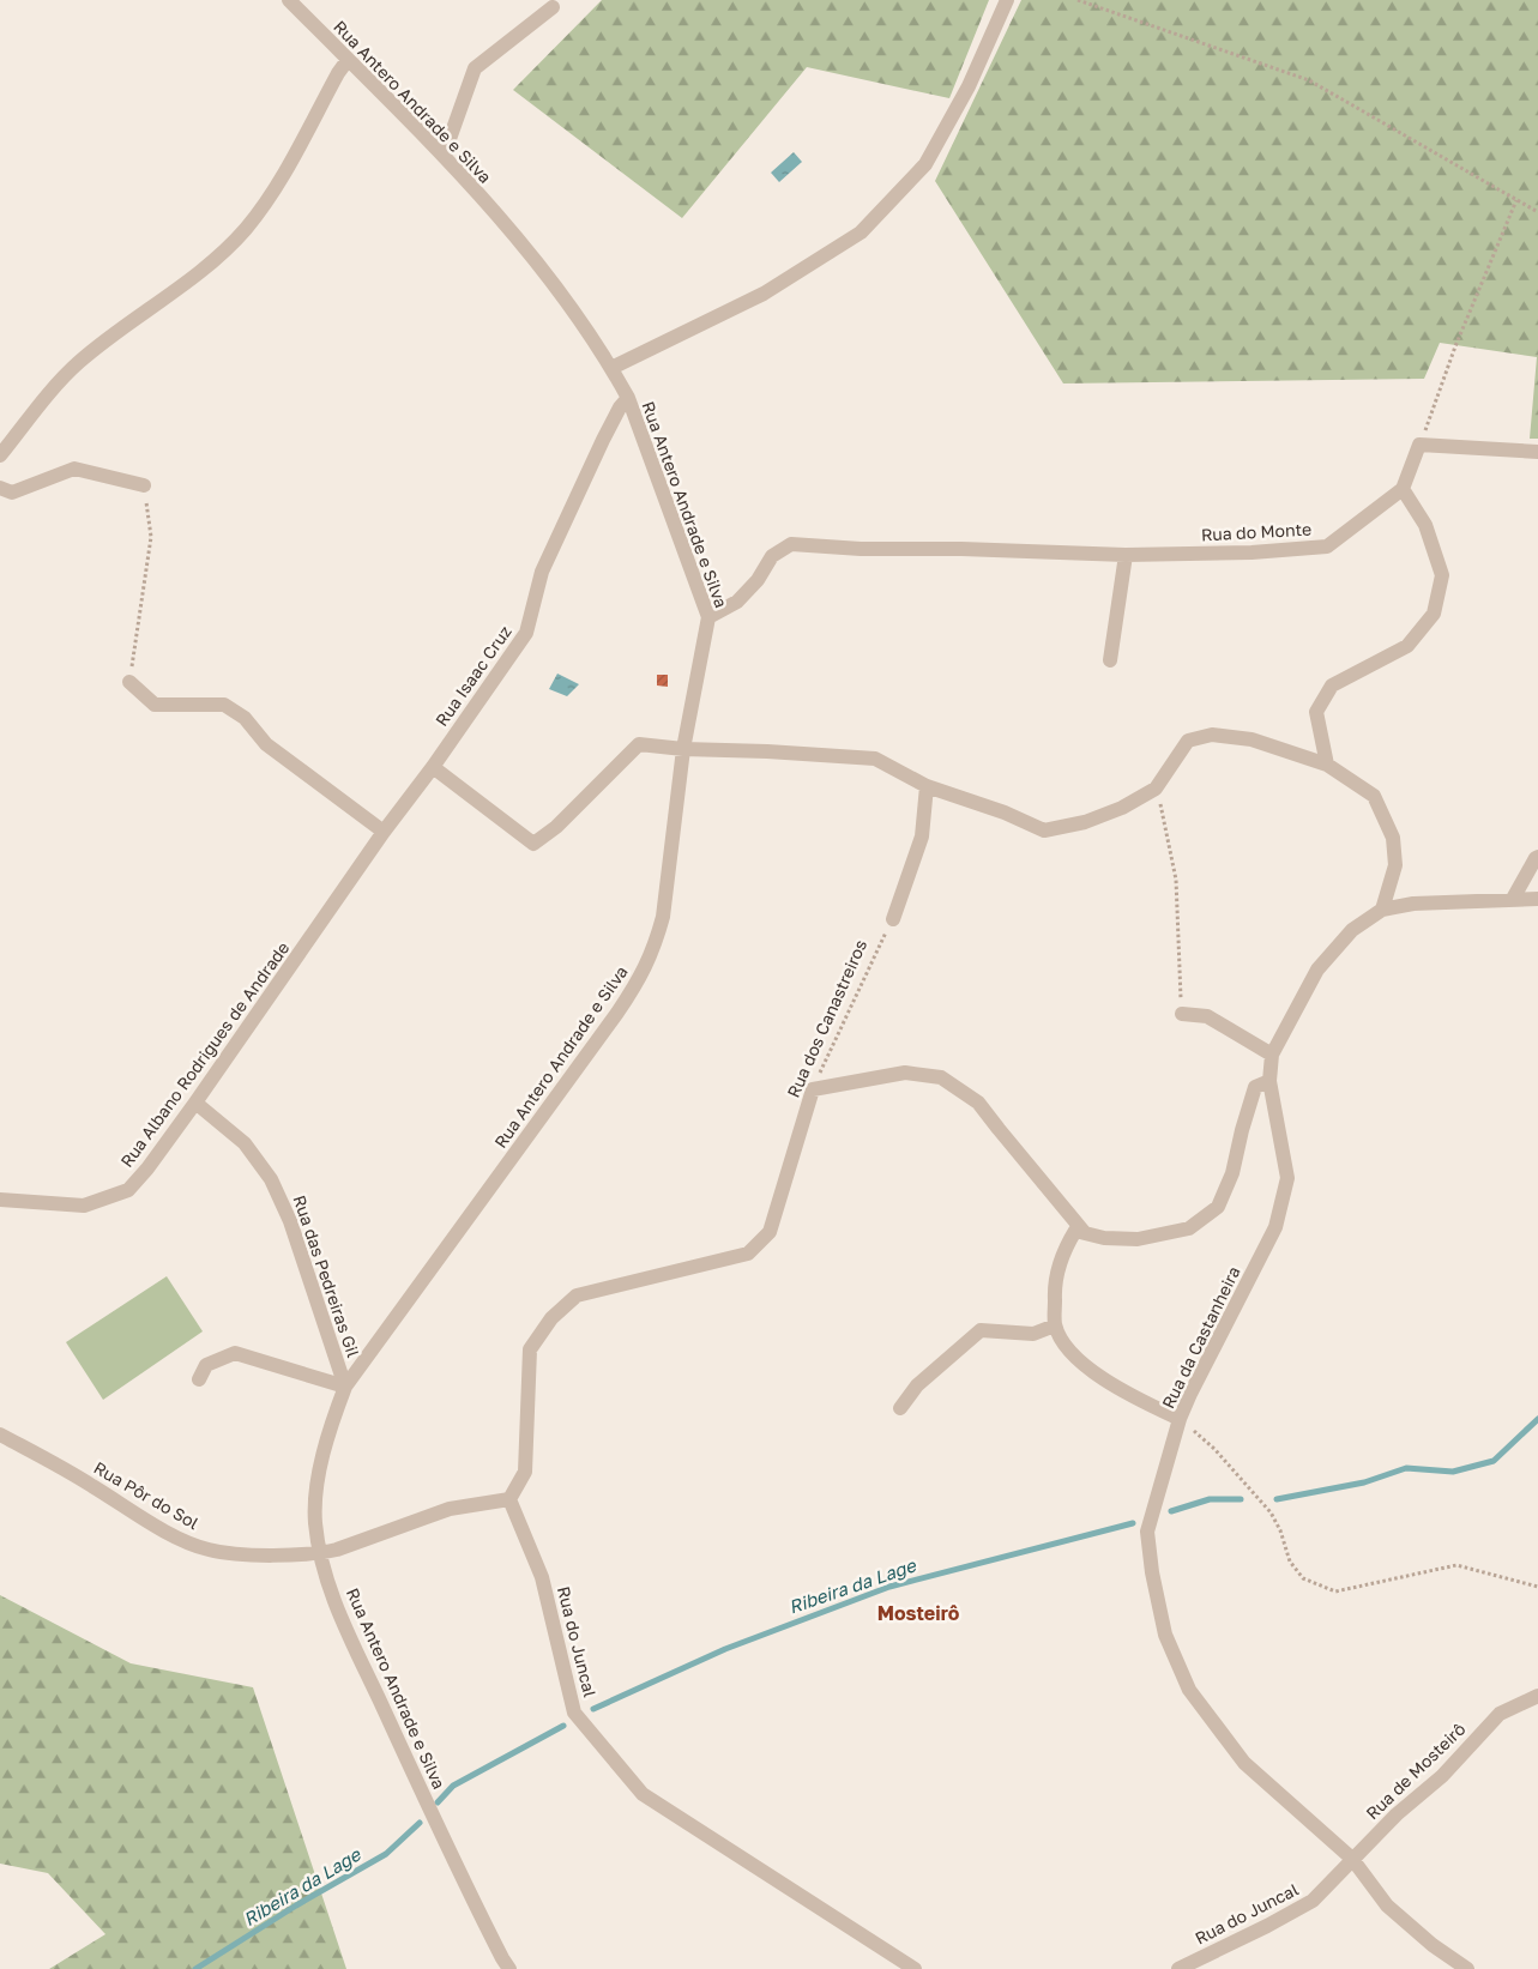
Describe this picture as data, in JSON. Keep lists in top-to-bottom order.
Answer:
{
  "streets": {
    "street": [
      "Rua Antero Andrade e Silva",
      "Rua do Monte",
      "Rua Isaac Cruz",
      "Rua dos Canastreiros",
      "Rua Albano Rodrigues de Andrade",
      "Rua das Pedreiras Gil",
      "Rua da Castanheira",
      "Rua Pôr do Sol",
      "Rua do Juncal",
      "Rua de Mosteirô"
    ]
  },
  "crossings": [
    ["Rua Antero Andrade e Silva", "Rua do Monte"],
    ["Rua Antero Andrade e Silva", "Rua Isaac Cruz"],
    ["Rua Antero Andrade e Silva", "Rua das Pedreiras Gil"],
    ["Rua Antero Andrade e Silva", "Rua Pôr do Sol"],
    ["Rua Isaac Cruz", "Rua Albano Rodrigues de Andrade"],
    ["Rua dos Canastreiros", "Rua do Juncal"],
    ["Rua Albano Rodrigues de Andrade", "Rua das Pedreiras Gil"],
    ["Rua da Castanheira", "Rua do Juncal"],
    ["Rua da Castanheira", "Rua de Mosteirô"],
    ["Rua do Juncal", "Rua de Mosteirô"]
  ],
  "districts": ["Mosteirô"],
  "water": ["Ribeira da Lage"]
}
